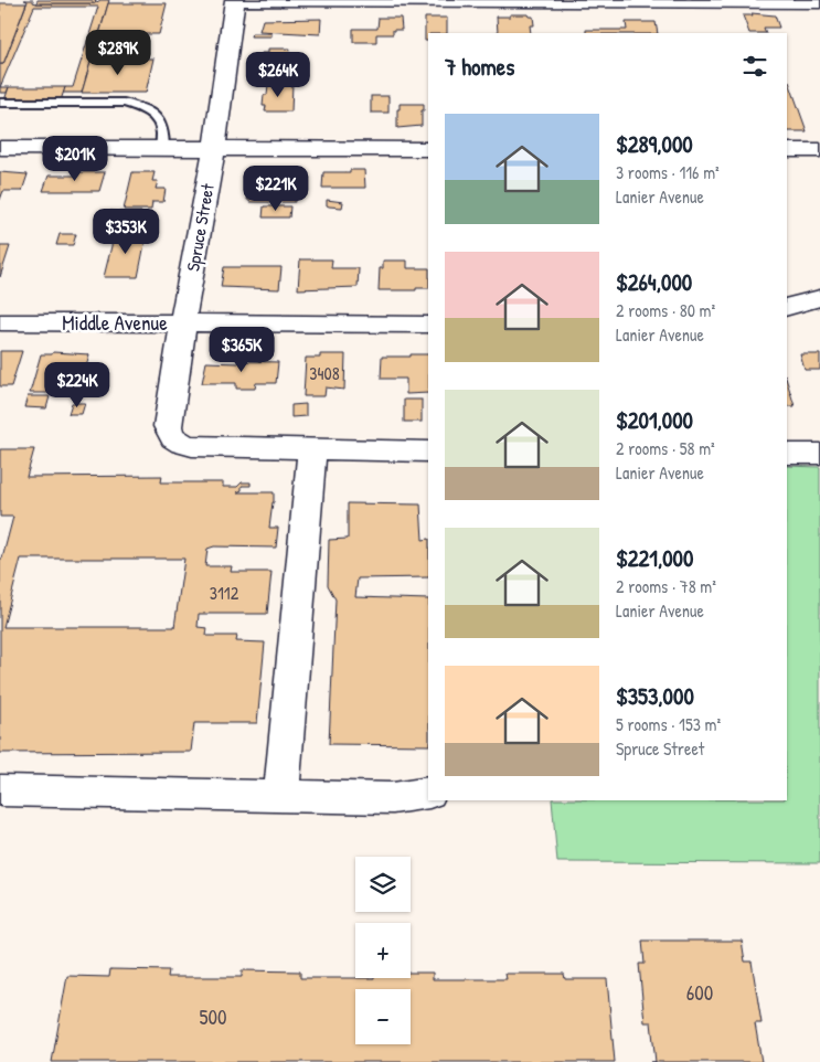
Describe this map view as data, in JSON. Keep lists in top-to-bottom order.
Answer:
{
  "streets": {
    "street": ["Spruce Street", "Middle Avenue"]
  },
  "crossings": [
    ["Spruce Street", "Middle Avenue"]
  ],
  "house_numbers": [
    "3408",
    "3112",
    "600",
    "500"
  ],
  "page": {
    "price": [
      "$289K",
      "$264K",
      "$201K",
      "$221K",
      "$353K",
      "$365K",
      "$224K"
    ],
    "heading": "7 homes",
    "list": [
      {
        "name": "$289,000",
        "note": "3 rooms · 116 m² · Lanier Avenue"
      },
      {
        "name": "$264,000",
        "note": "2 rooms · 80 m² · Lanier Avenue"
      },
      {
        "name": "$201,000",
        "note": "2 rooms · 58 m² · Lanier Avenue"
      },
      {
        "name": "$221,000",
        "note": "2 rooms · 78 m² · Lanier Avenue"
      },
      {
        "name": "$353,000",
        "note": "5 rooms · 153 m² · Spruce Street"
      }
    ],
    "map_buttons": ["+", "−"]
  }
}
